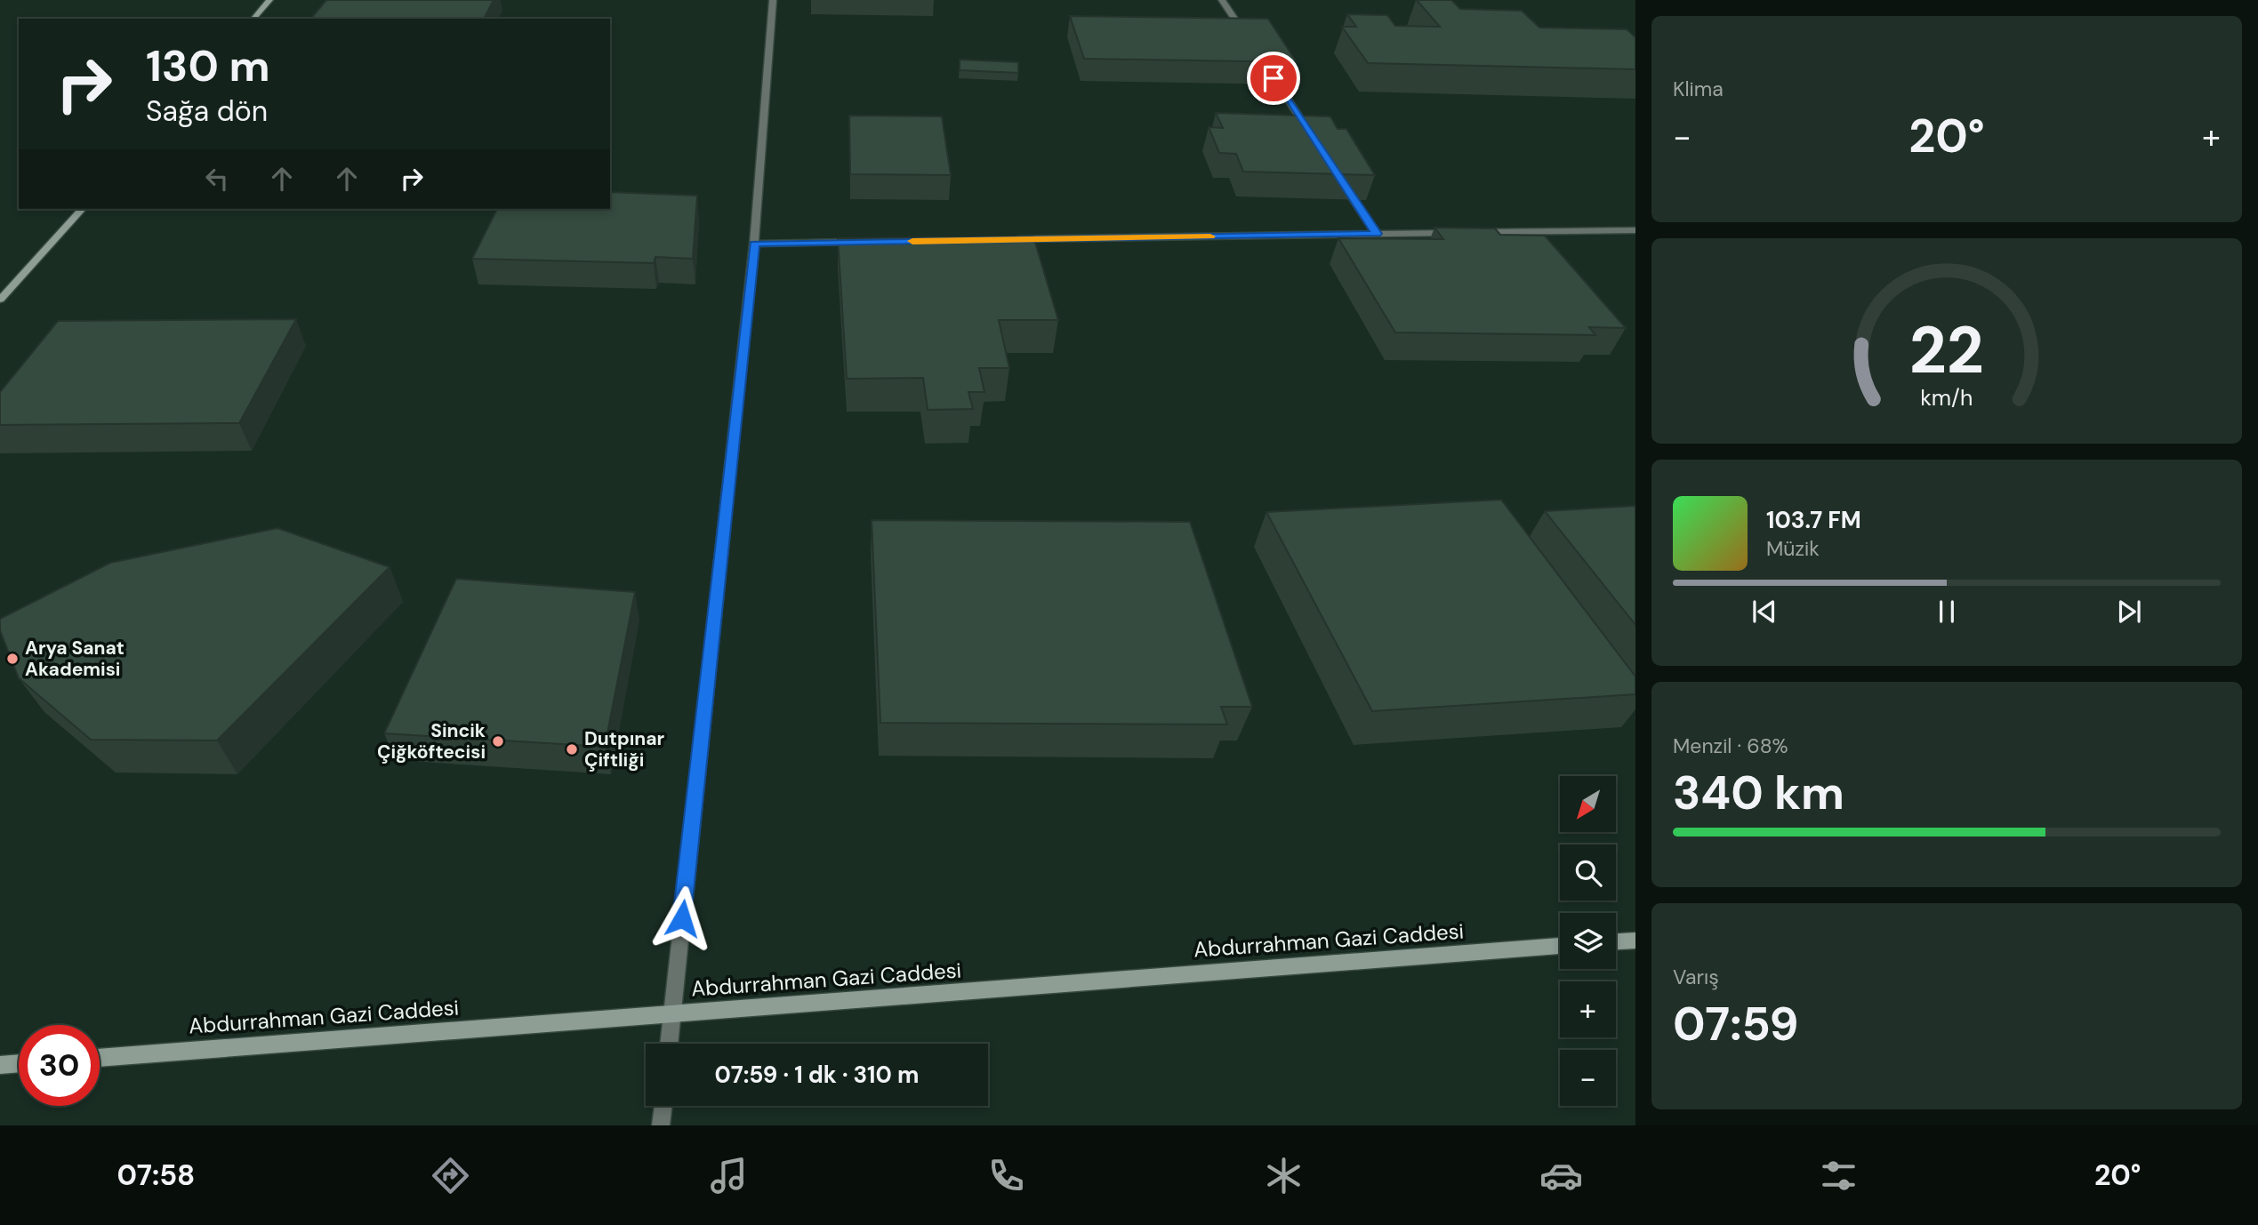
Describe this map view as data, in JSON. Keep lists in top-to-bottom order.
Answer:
{
  "streets": {
    "street": ["Abdurrahman Gazi Caddesi"]
  },
  "places": ["Arya Sanat Akademisi", "Sincik Çiğköftecisi", "Dutpınar Çiftliği"],
  "north": "bottom left",
  "page": {
    "tile": [
      "Klima",
      ["Menzil · 68%", "340 km"],
      ["Varış", "07:59"]
    ],
    "turn": ["130 m", "Sağa dön"],
    "heat": ["−", "20°", "+"],
    "song": ["103.7 FM", "Müzik"],
    "map_buttons": ["+", "−"],
    "limit": "30",
    "trip": "07:59 · 1 dk · 310 m",
    "tabs": ["07:58", "20°"],
    "gauge": ["22", "km/h"]
  }
}
